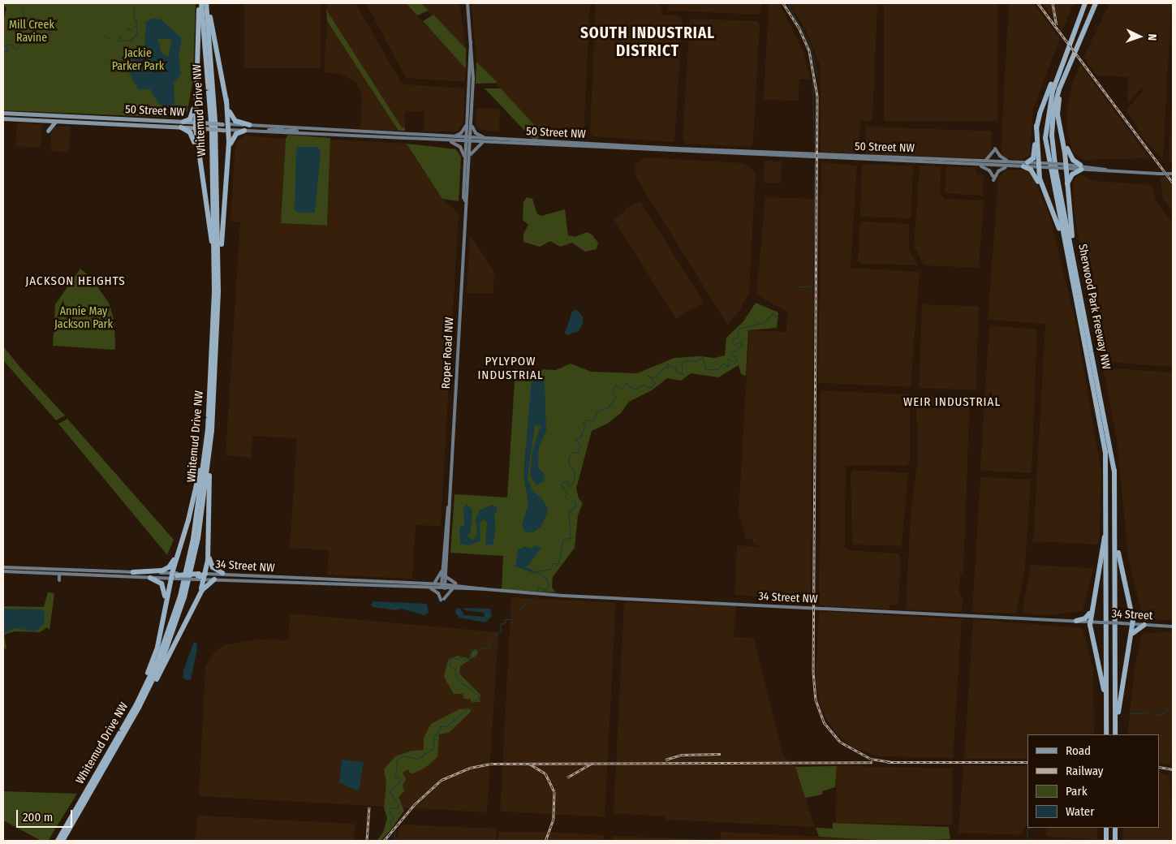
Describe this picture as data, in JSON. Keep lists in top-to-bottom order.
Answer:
{
  "streets": {
    "highway": ["Whitemud Drive NW", "Sherwood Park Freeway NW"],
    "main road": [
      "50 Street NW",
      "Roper Road NW",
      "34 Street NW",
      "34 Street"
    ]
  },
  "crossings": [
    ["50 Street NW", "Roper Road NW"],
    ["Sherwood Park Freeway NW", "34 Street"],
    ["Roper Road NW", "34 Street NW"],
    ["34 Street NW", "34 Street"]
  ],
  "districts": [
    "SOUTH INDUSTRIAL DISTRICT",
    "JACKSON HEIGHTS",
    "PYLYPOW INDUSTRIAL",
    "WEIR INDUSTRIAL"
  ],
  "parks": ["Mill Creek Ravine", "Jackie Parker Park", "Annie May Jackson Park"],
  "legend": [
    "Road",
    "Railway",
    "Park",
    "Water"
  ],
  "scale_bar": "200 m",
  "north": "right"
}
